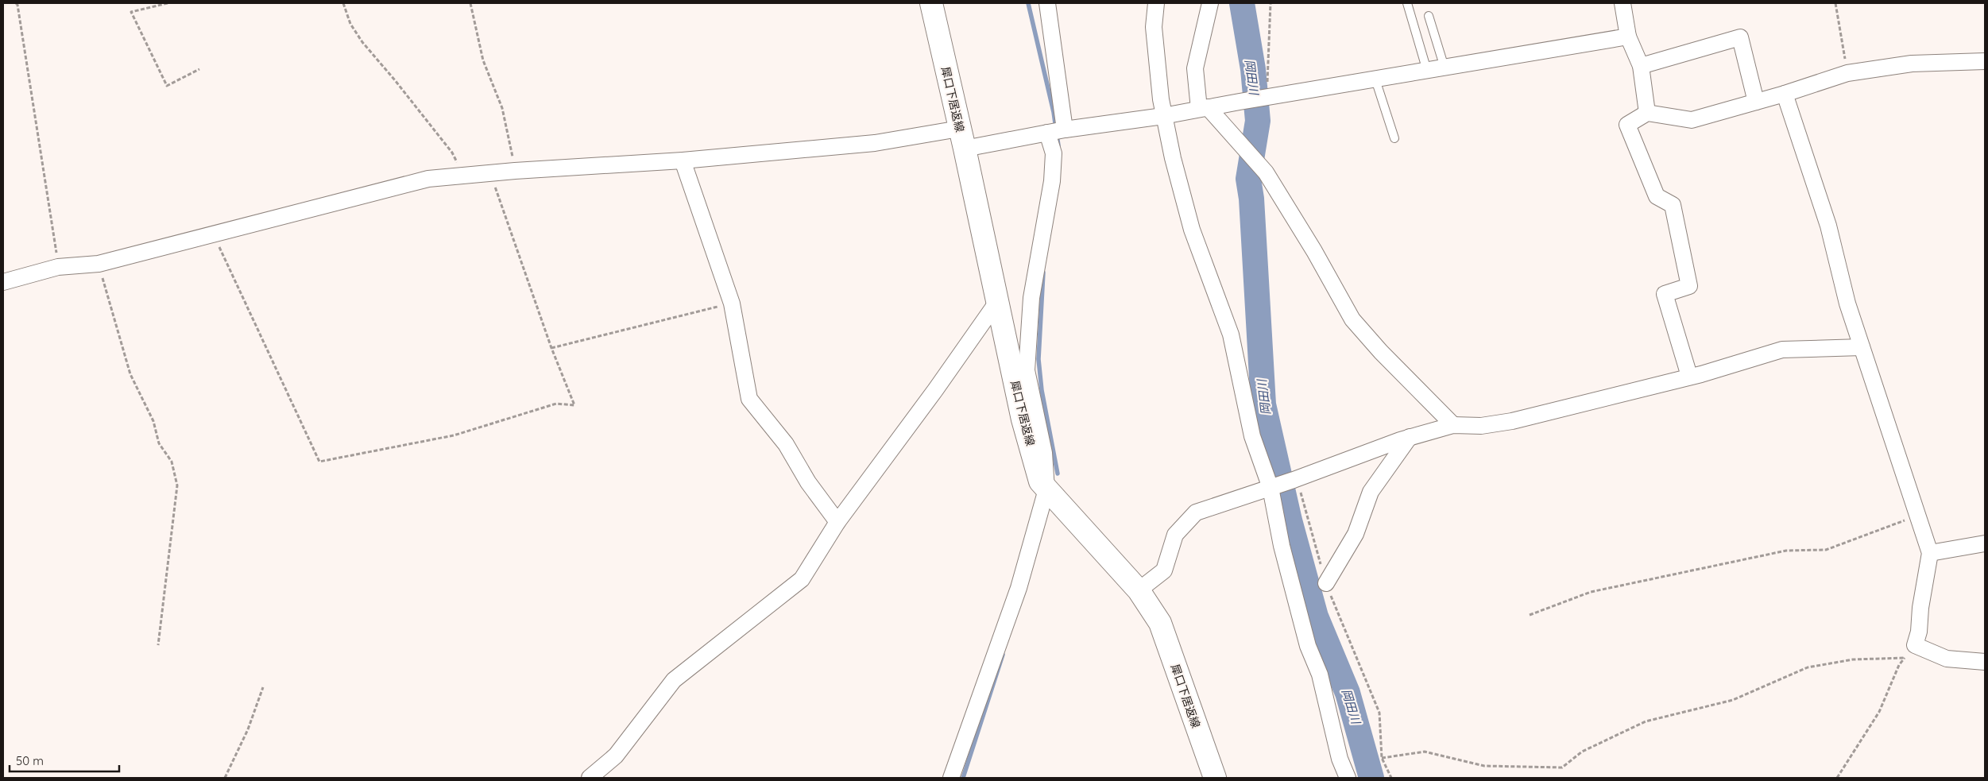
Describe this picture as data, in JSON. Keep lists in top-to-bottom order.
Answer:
{
  "streets": {
    "main road": ["犀口下居返線"]
  },
  "water": ["岡田川"],
  "scale_bar": "50 m"
}
